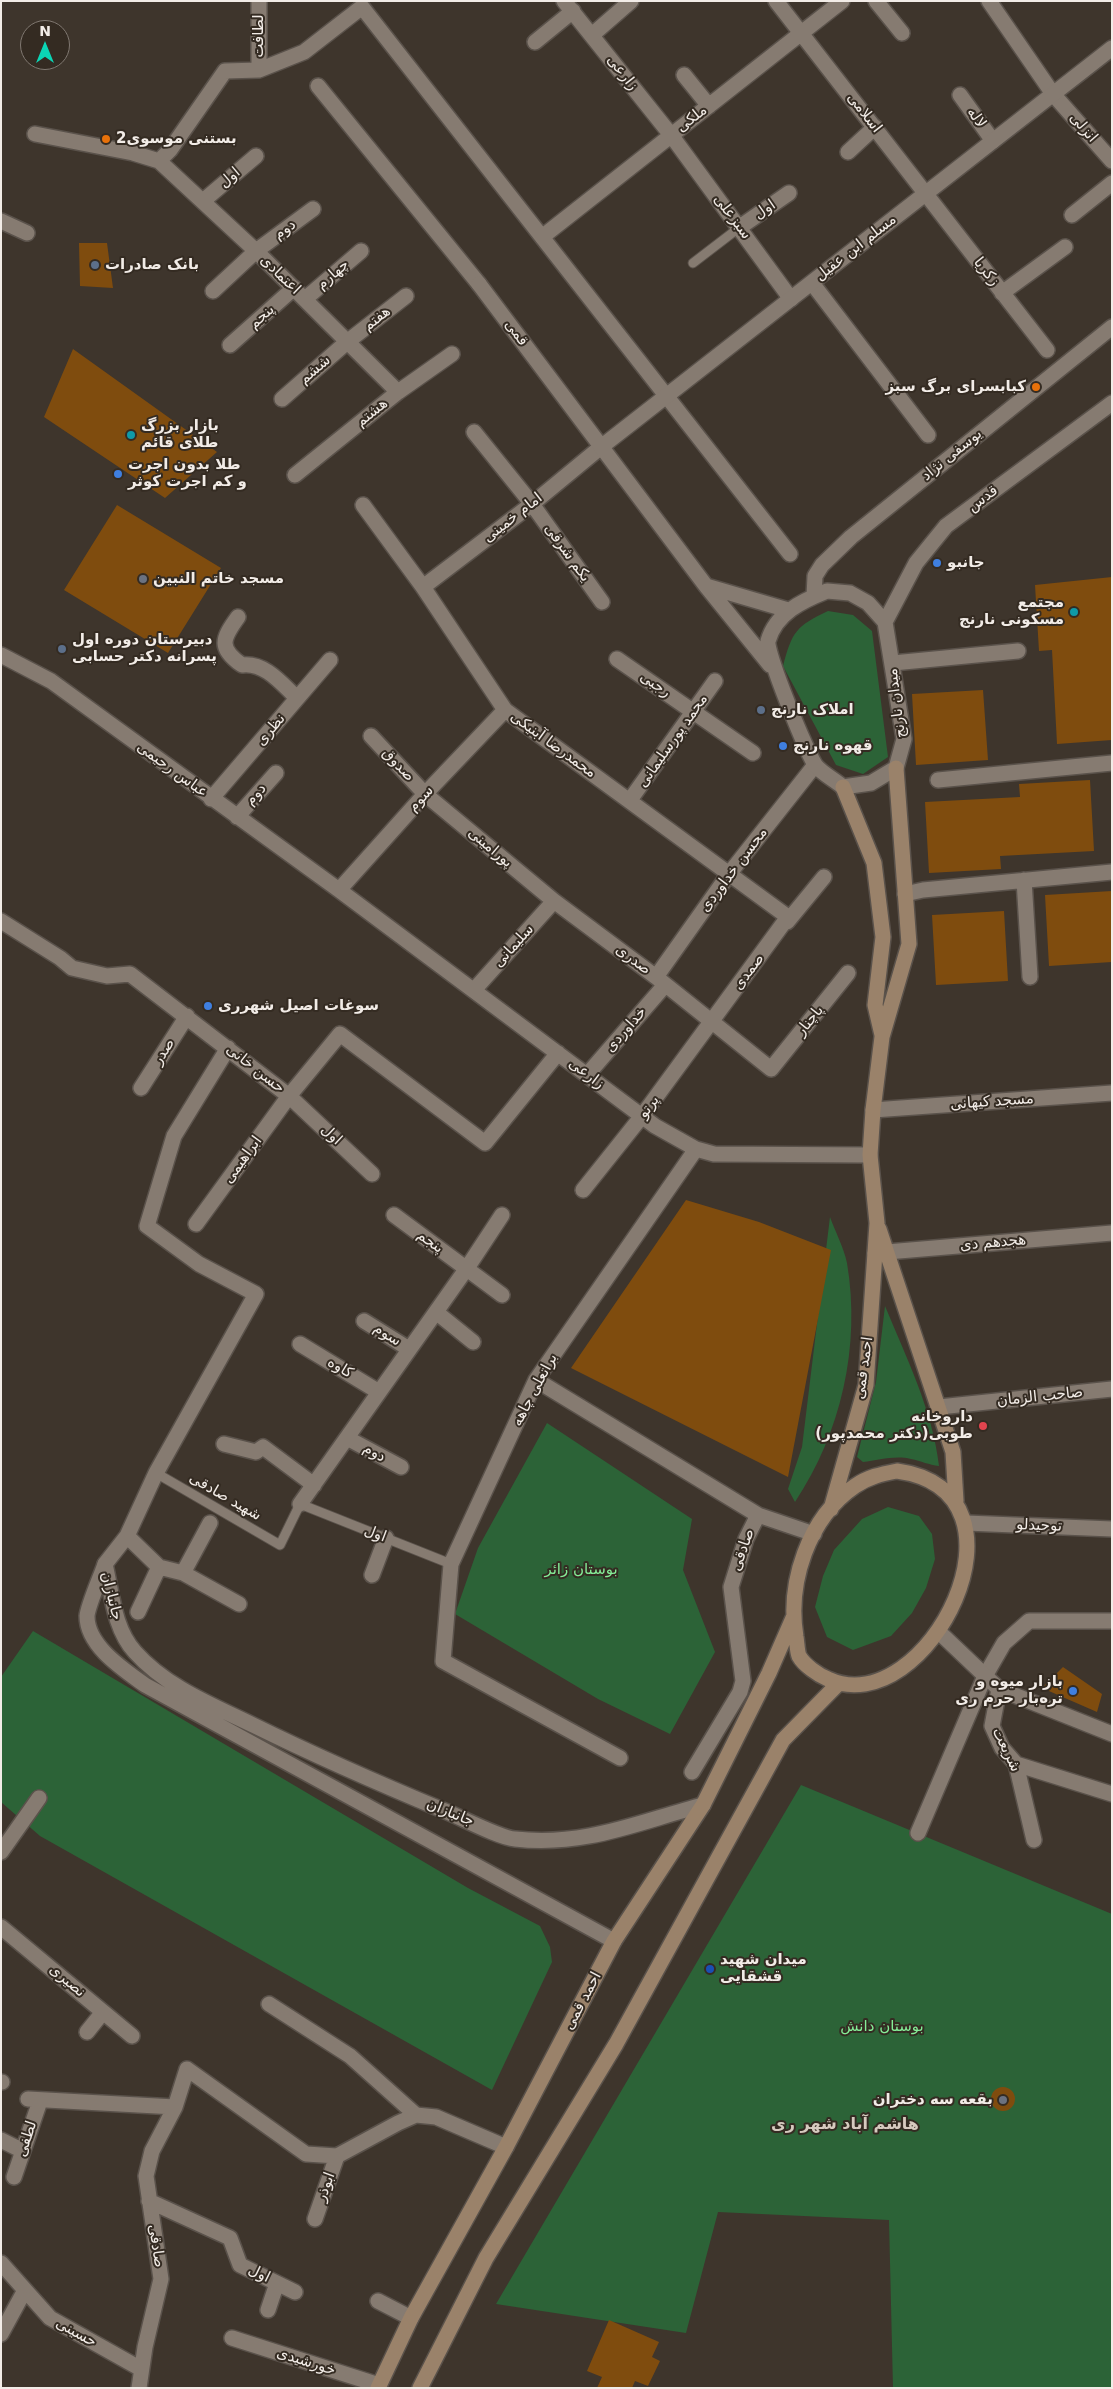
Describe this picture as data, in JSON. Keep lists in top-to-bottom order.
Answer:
{
  "streets": {
    "main road": ["احمد قمی"],
    "street": [
      "لطافت",
      "زارعی",
      "اسلامی",
      "لاله",
      "ملکی",
      "انزلی",
      "اول",
      "سبزعلی",
      "دوم",
      "مسلم ابن عقیل",
      "زکریا",
      "اعتمادی",
      "چهارم",
      "پنجم",
      "هفتم",
      "قمی",
      "ششم",
      "هشتم",
      "یوسفی نژاد",
      "قدس",
      "امام خمینی",
      "یکم شرقی",
      "رجبی",
      "میدان نارنج",
      "نظری",
      "محمد پورسلیمانی",
      "محمدرضا آبنیکی",
      "صدوق",
      "عباس رحیمی",
      "سوم",
      "پورامینی",
      "محسن خداوردی",
      "سلیمانی",
      "صدری",
      "صمدی",
      "پاچنار",
      "خداوردی",
      "صدر",
      "حسن خانی",
      "مسجد کیهانی",
      "پرتو",
      "ابراهیمی",
      "هجدهم دی",
      "کاوه",
      "براتعلی چاهه",
      "صاحب الزمان",
      "توحیدلو",
      "صادقی",
      "جانبازان",
      "شریعت",
      "نصیری",
      "لطفی",
      "ابوذر",
      "حسینی",
      "خورشیدی"
    ],
    "lane": ["شهید صادقی"]
  },
  "crossings": [
    ["زارعی", "ملکی"],
    ["زارعی", "سبزعلی"],
    ["زارعی", "عباس رحیمی"],
    ["زارعی", "سوم"],
    ["زارعی", "سلیمانی"],
    ["زارعی", "خداوردی"],
    ["زارعی", "حسن خانی"],
    ["زارعی", "پرتو"],
    ["زارعی", "احمد قمی"],
    ["زارعی", "براتعلی چاهه"],
    ["اسلامی", "ملکی"],
    ["اسلامی", "مسلم ابن عقیل"],
    ["اسلامی", "زکریا"],
    ["لاله", "مسلم ابن عقیل"],
    ["ملکی", "سبزعلی"],
    ["انزلی", "مسلم ابن عقیل"],
    ["اول", "سبزعلی"],
    ["اول", "اعتمادی"],
    ["اول", "حسن خانی"],
    ["اول", "ابراهیمی"],
    ["اول", "براتعلی چاهه"],
    ["اول", "شهید صادقی"],
    ["اول", "صادقی"],
    ["سبزعلی", "مسلم ابن عقیل"],
    ["دوم", "اعتمادی"],
    ["دوم", "عباس رحیمی"],
    ["مسلم ابن عقیل", "زکریا"],
    ["مسلم ابن عقیل", "قمی"],
    ["مسلم ابن عقیل", "امام خمینی"],
    ["اعتمادی", "چهارم"],
    ["اعتمادی", "پنجم"],
    ["اعتمادی", "هفتم"],
    ["اعتمادی", "ششم"],
    ["اعتمادی", "هشتم"],
    ["هفتم", "ششم"],
    ["قمی", "یوسفی نژاد"],
    ["قمی", "قدس"],
    ["قمی", "امام خمینی"],
    ["قمی", "میدان نارنج"],
    ["قمی", "محسن خداوردی"],
    ["یوسفی نژاد", "قدس"],
    ["یوسفی نژاد", "میدان نارنج"],
    ["یوسفی نژاد", "محسن خداوردی"],
    ["قدس", "میدان نارنج"],
    ["قدس", "محسن خداوردی"],
    ["امام خمینی", "یکم شرقی"],
    ["امام خمینی", "محمدرضا آبنیکی"],
    ["رجبی", "محمد پورسلیمانی"],
    ["میدان نارنج", "محسن خداوردی"],
    ["نظری", "عباس رحیمی"],
    ["محمد پورسلیمانی", "محمدرضا آبنیکی"],
    ["محمدرضا آبنیکی", "سوم"],
    ["محمدرضا آبنیکی", "محسن خداوردی"],
    ["صدوق", "سوم"],
    ["صدوق", "پورامینی"],
    ["عباس رحیمی", "سوم"],
    ["سوم", "پورامینی"],
    ["پورامینی", "سلیمانی"],
    ["پورامینی", "صدری"],
    ["محسن خداوردی", "صدری"],
    ["محسن خداوردی", "خداوردی"],
    ["سلیمانی", "صدری"],
    ["صدری", "صمدی"],
    ["صدری", "پاچنار"],
    ["صدری", "خداوردی"],
    ["صدری", "پرتو"],
    ["صمدی", "پاچنار"],
    ["صمدی", "پرتو"],
    ["پاچنار", "پرتو"],
    ["صدر", "حسن خانی"],
    ["حسن خانی", "ابراهیمی"],
    ["مسجد کیهانی", "احمد قمی"],
    ["هجدهم دی", "احمد قمی"],
    ["احمد قمی", "صاحب الزمان"],
    ["احمد قمی", "جانبازان"],
    ["احمد قمی", "خورشیدی"],
    ["براتعلی چاهه", "صادقی"],
    ["صادقی", "لطفی"],
    ["صادقی", "ابوذر"],
    ["صادقی", "حسینی"]
  ],
  "districts": ["هاشم آباد شهر ری"],
  "parks": ["بوستان زائر", "بوستان دانش"],
  "places": [
    "بستنی موسوی2",
    "بانک صادرات",
    "کبابسرای برگ سبز",
    "بازار بزرگ طلای قائم",
    "طلا بدون اجرت و كم اجرت كوثر",
    "جانبو",
    "مسجد خاتم النبین",
    "مجتمع مسکونی نارنج",
    "دبیرستان دوره اول پسرانه دکتر حسابی",
    "املاک نارنج",
    "قهوه نارنج",
    "سوغات اصیل شهرری",
    "داروخانه طوبی(دکتر محمدپور)",
    "بازار میوه و تره‌بار حرم ری",
    "میدان شهید قشقایی",
    "بقعه سه دختران"
  ],
  "north": "top"
}
